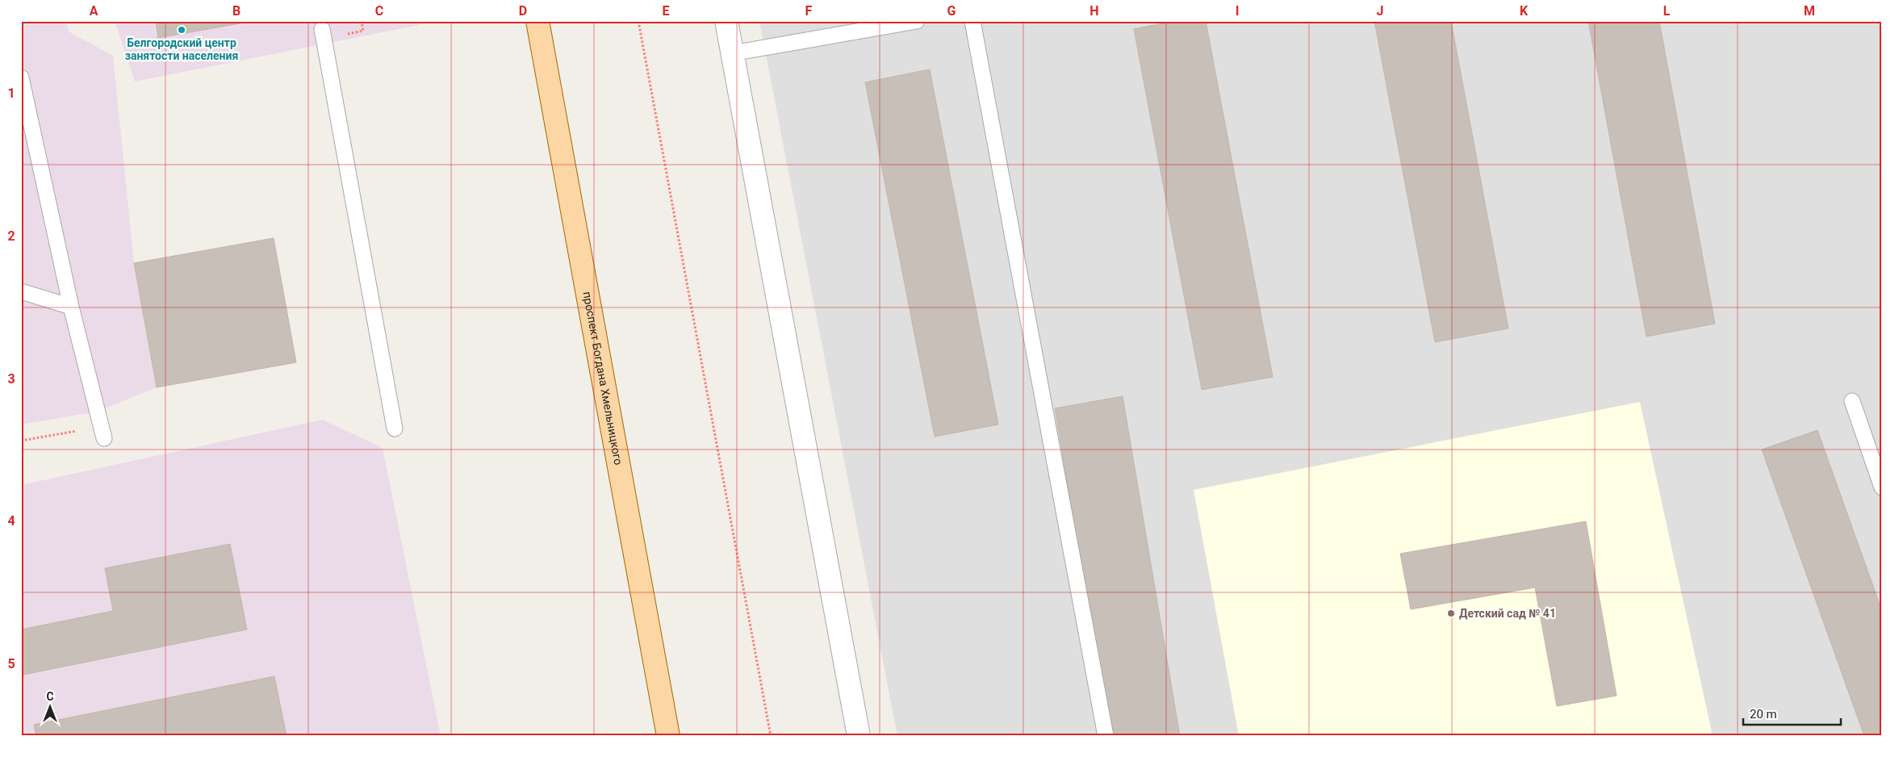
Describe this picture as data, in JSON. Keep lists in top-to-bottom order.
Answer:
{
  "streets": {
    "main road": ["проспект Богдана Хмельницкого"]
  },
  "places": ["Белгородский центр занятости населения", "Детский сад № 41"],
  "scale_bar": "20 m",
  "north": "top",
  "grid": {
    "columns": [
      "A",
      "B",
      "C",
      "D",
      "E",
      "F",
      "G",
      "H",
      "I",
      "J",
      "K",
      "L",
      "M"
    ],
    "rows": [
      "1",
      "2",
      "3",
      "4",
      "5"
    ]
  }
}
